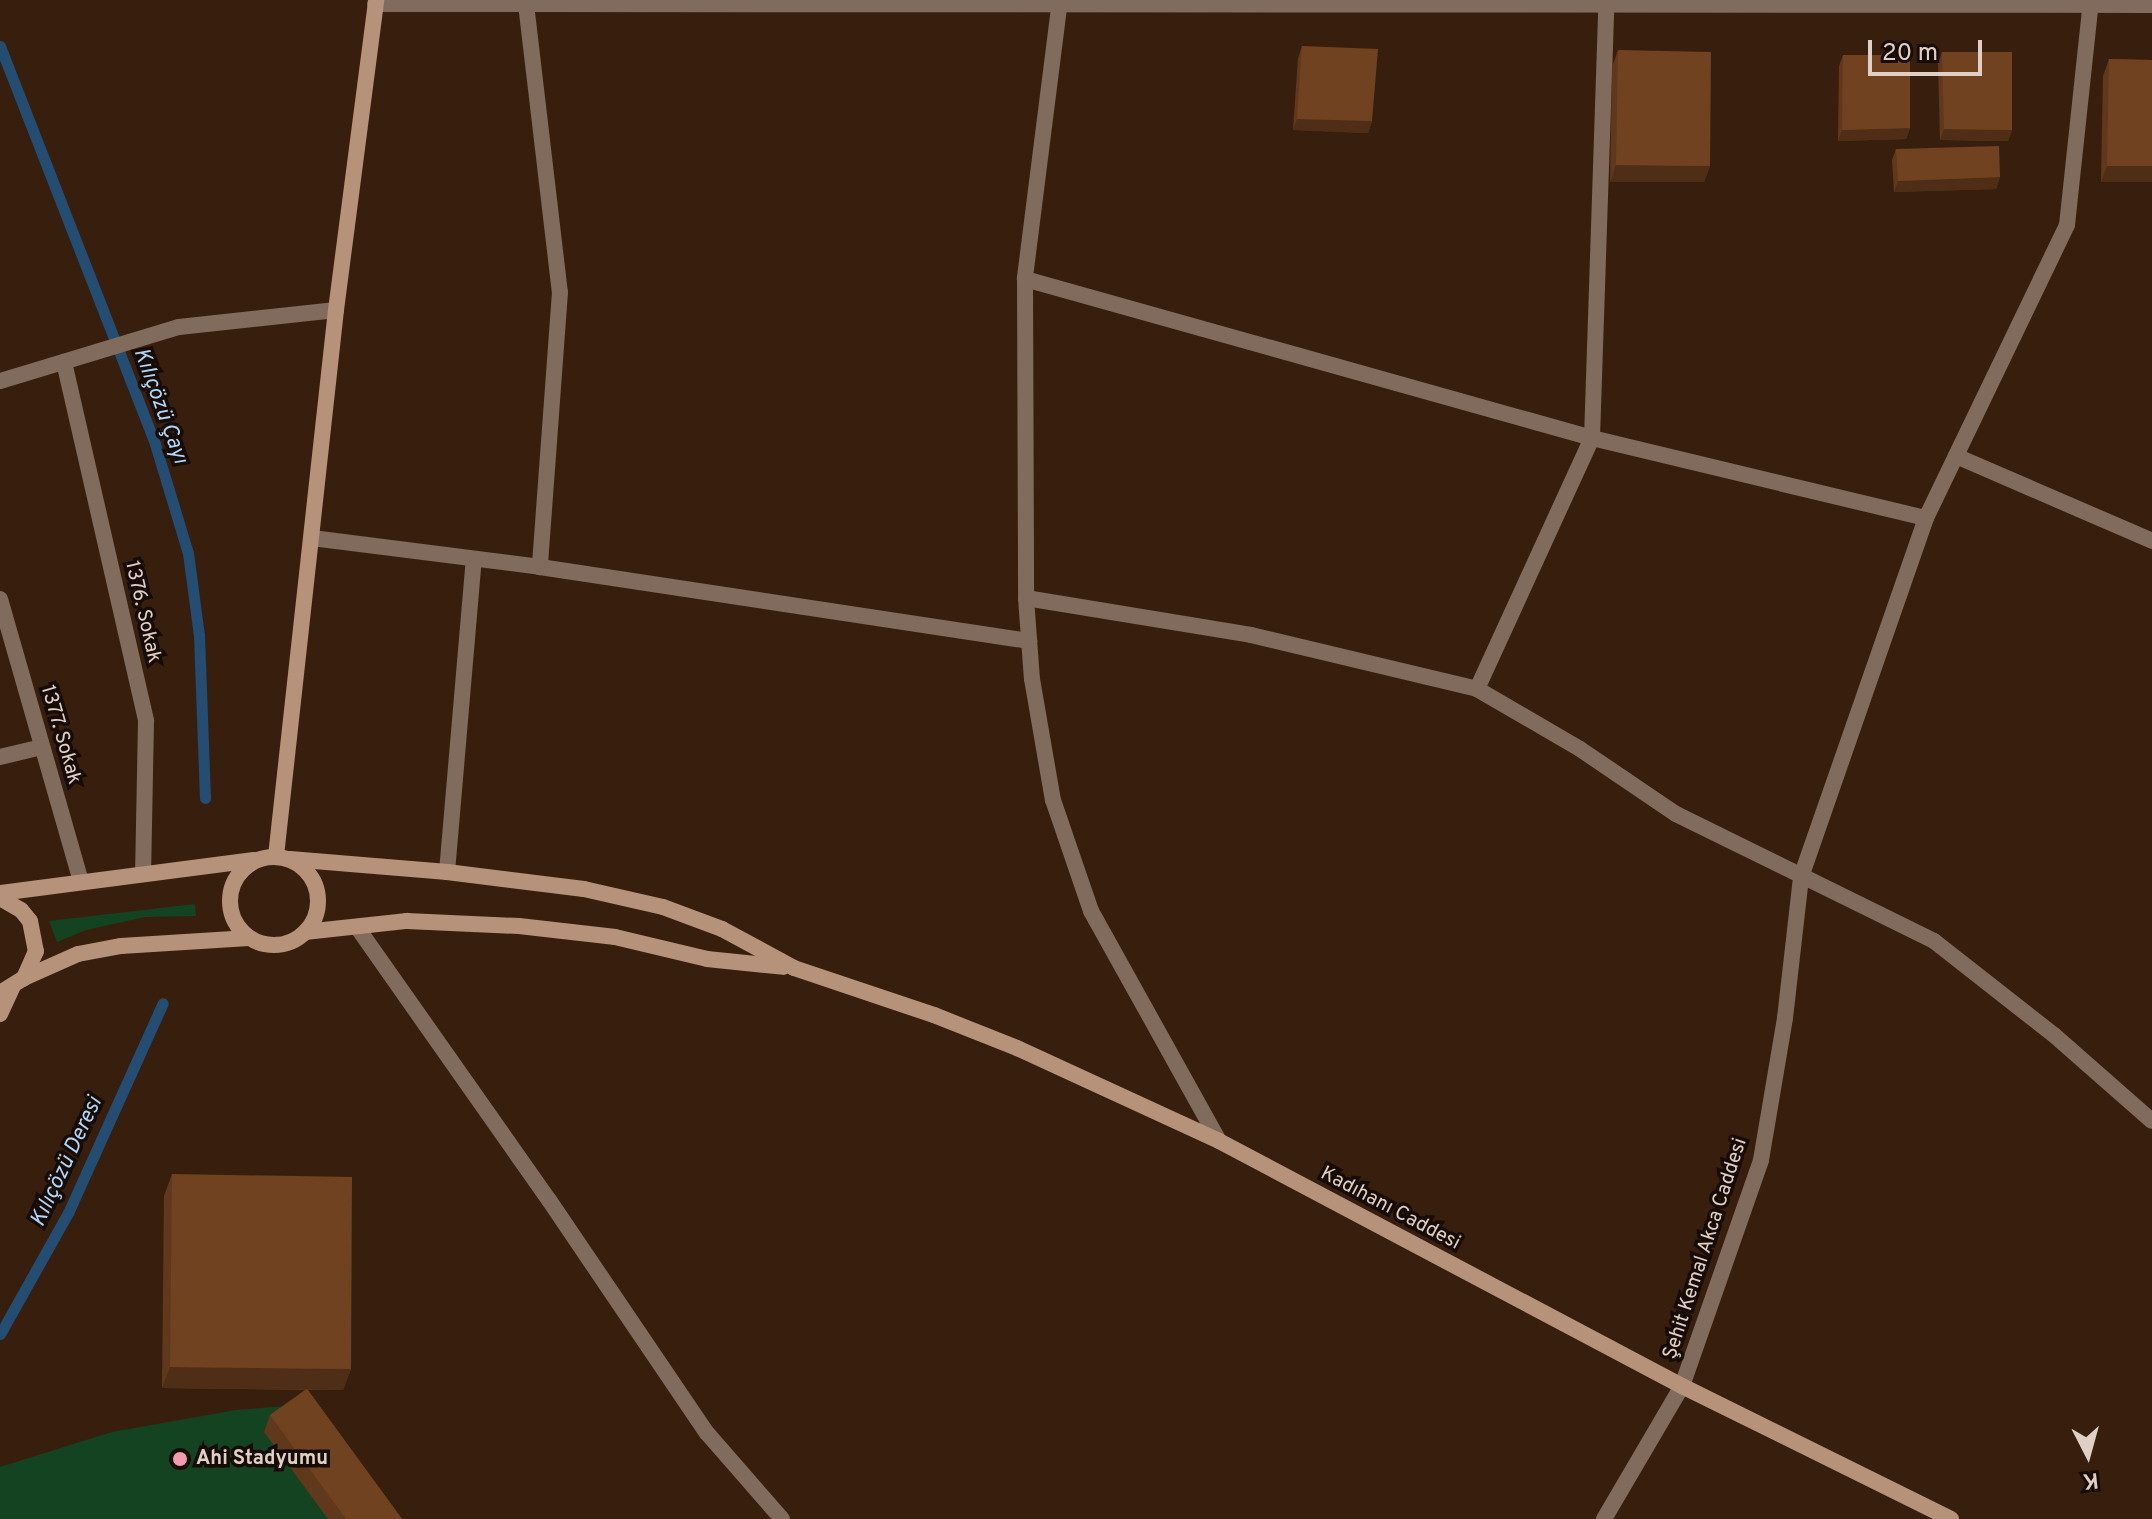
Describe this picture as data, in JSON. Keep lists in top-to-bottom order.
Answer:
{
  "streets": {
    "main road": ["Kadıhanı Caddesi"],
    "street": ["1376. Sokak", "1377. Sokak", "Şehit Kemal Akca Caddesi"]
  },
  "crossings": [
    ["Kadıhanı Caddesi", "Şehit Kemal Akca Caddesi"]
  ],
  "water": ["Kılıçözü Çayı", "Kılıçözü Deresi"],
  "places": ["Ahi Stadyumu"],
  "scale_bar": "20 m",
  "north": "bottom"
}
